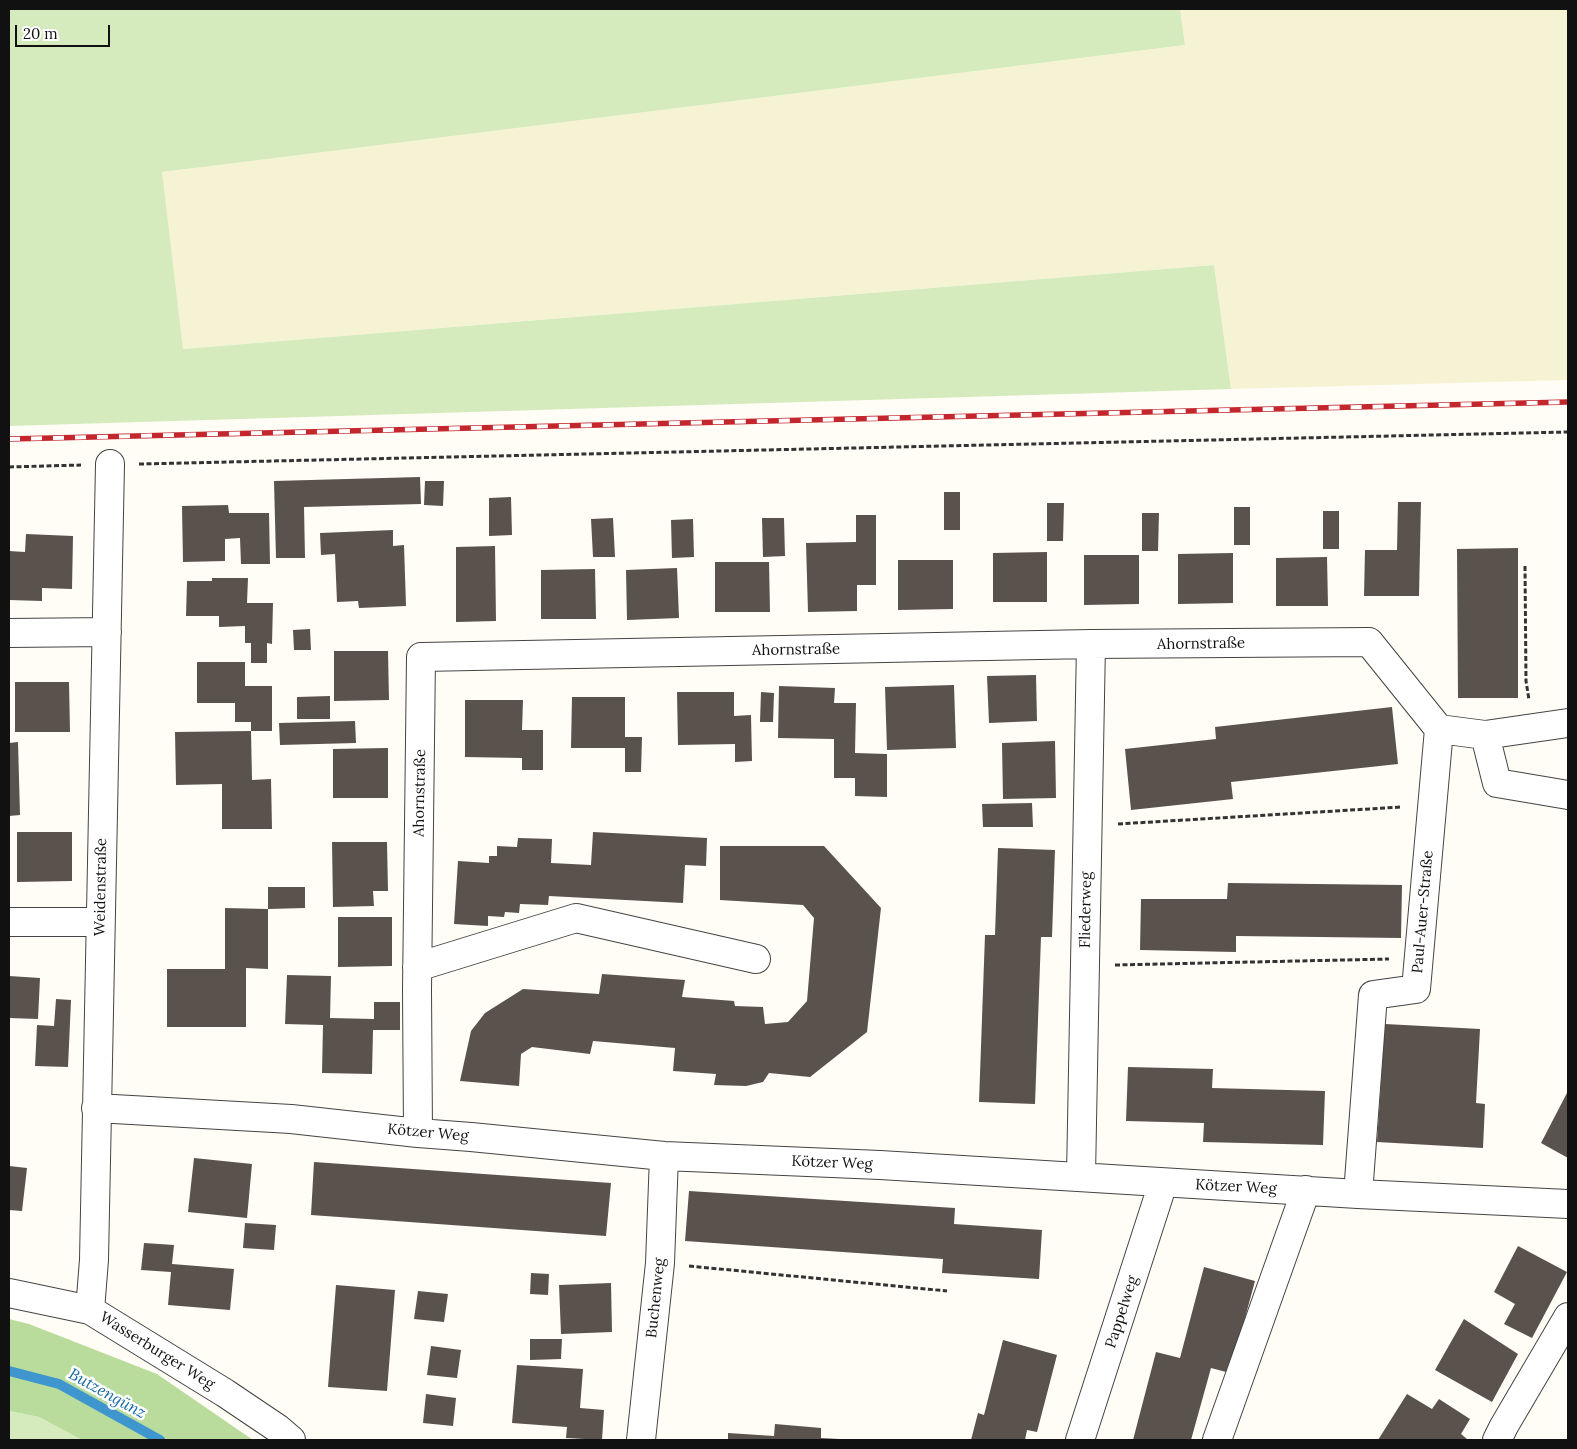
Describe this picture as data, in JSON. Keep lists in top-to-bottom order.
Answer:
{
  "streets": {
    "street": [
      "Ahornstraße",
      "Weidenstraße",
      "Fliederweg",
      "Paul-Auer-Straße",
      "Kötzer Weg",
      "Buchenweg",
      "Pappelweg",
      "Wasserburger Weg"
    ]
  },
  "crossings": [
    ["Ahornstraße", "Fliederweg"],
    ["Ahornstraße", "Paul-Auer-Straße"],
    ["Ahornstraße", "Kötzer Weg"],
    ["Weidenstraße", "Kötzer Weg"],
    ["Weidenstraße", "Wasserburger Weg"],
    ["Fliederweg", "Kötzer Weg"],
    ["Paul-Auer-Straße", "Kötzer Weg"],
    ["Kötzer Weg", "Buchenweg"],
    ["Kötzer Weg", "Pappelweg"]
  ],
  "water": ["Butzengünz"],
  "scale_bar": "20 m"
}
